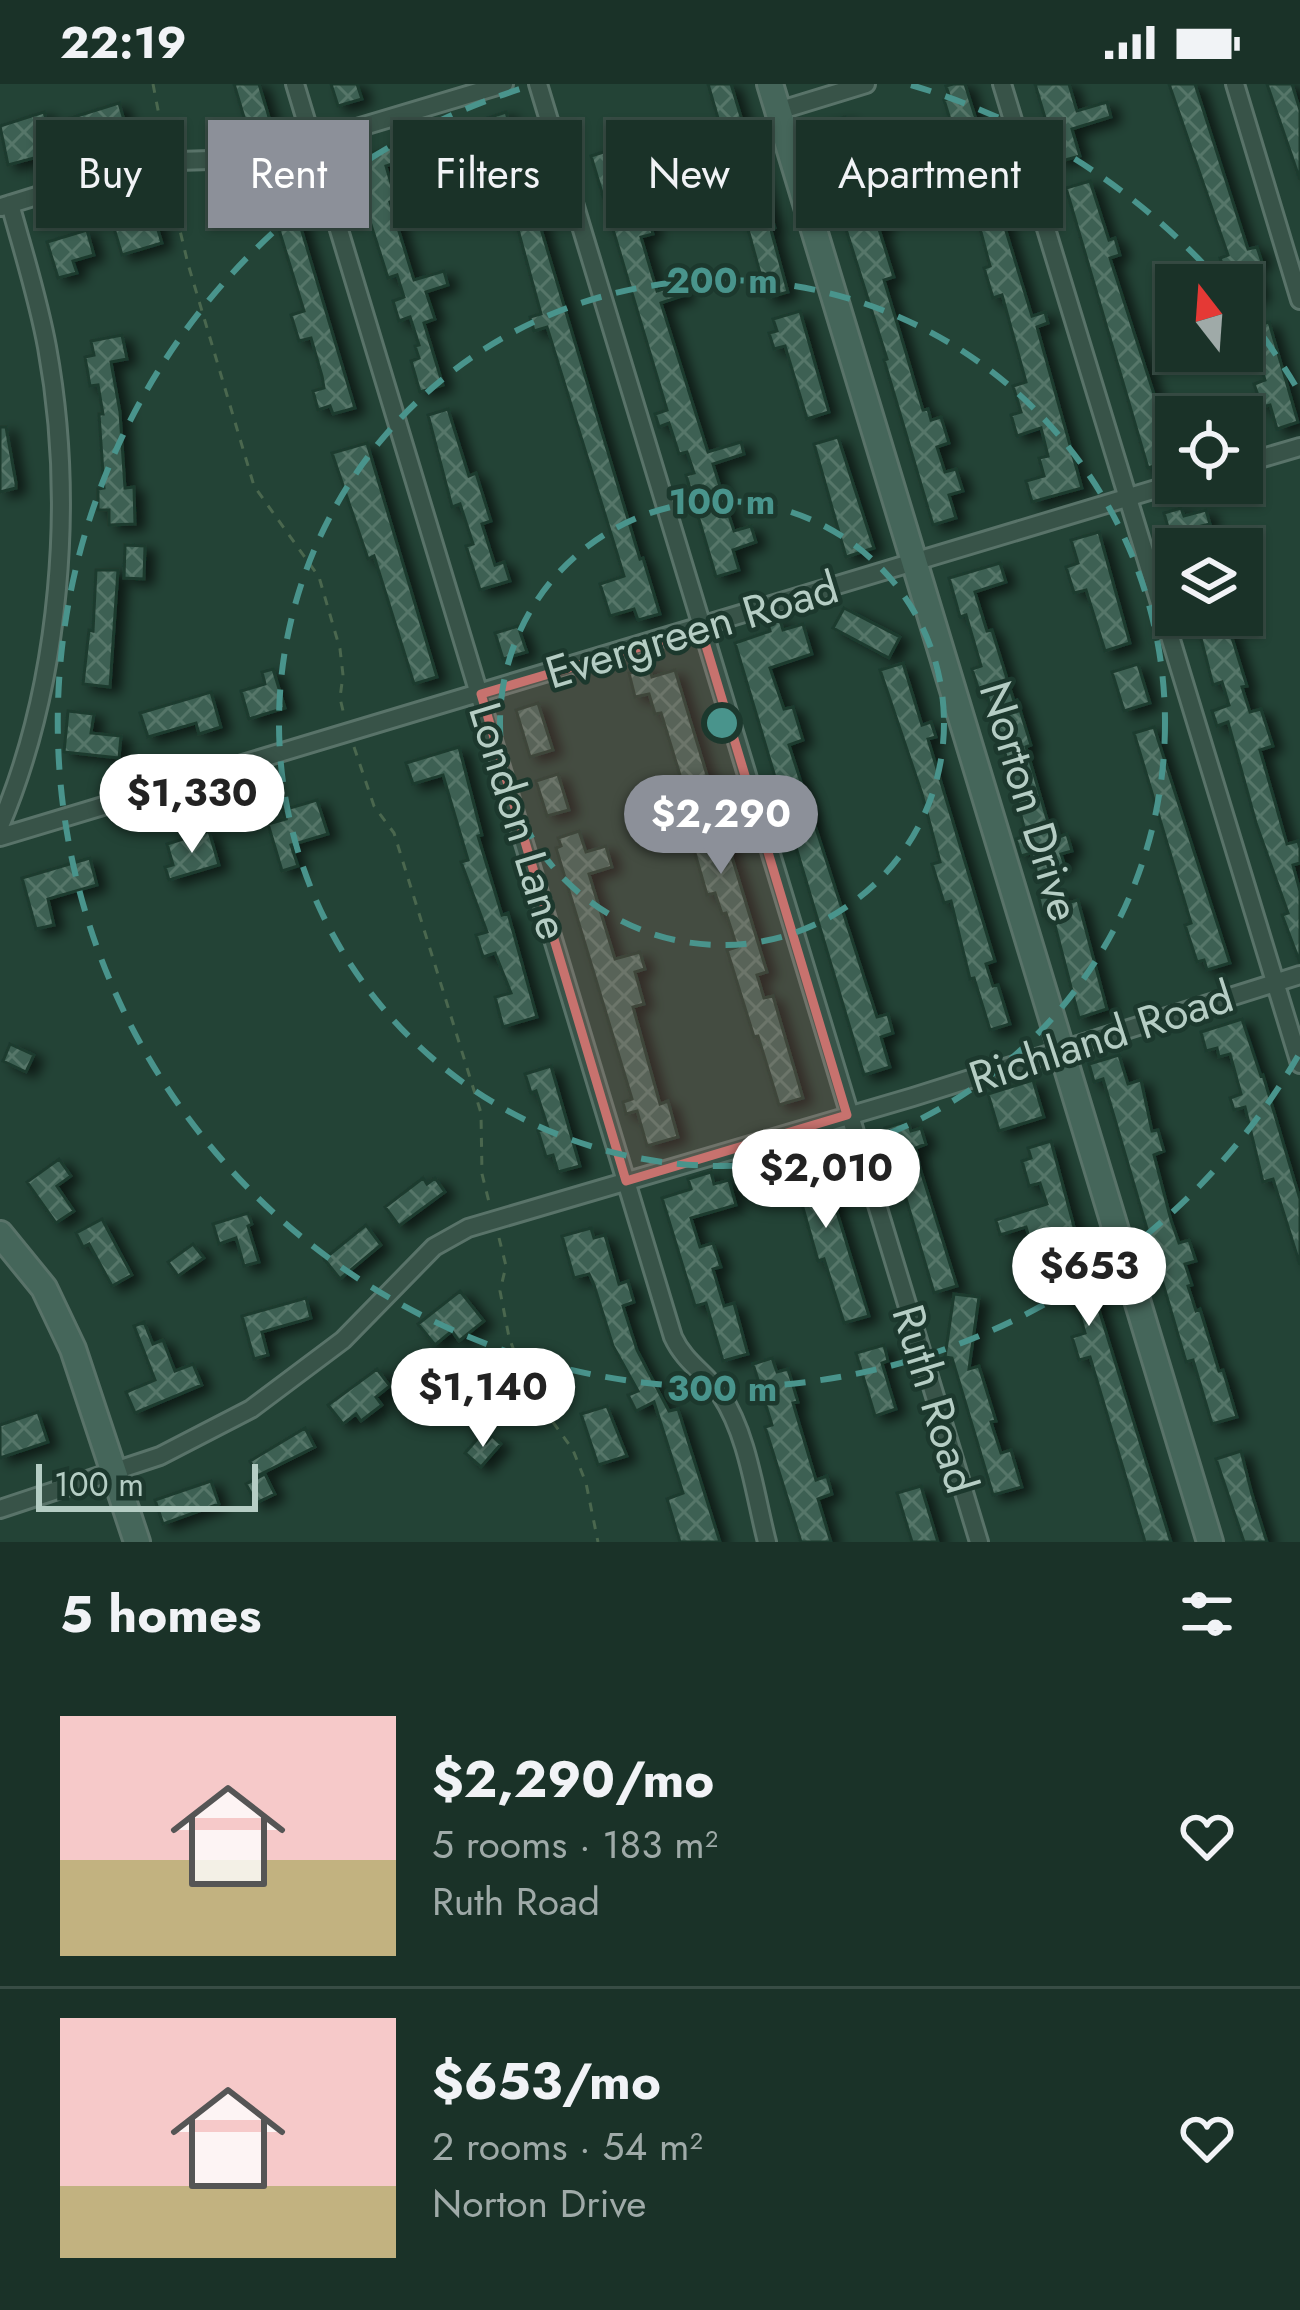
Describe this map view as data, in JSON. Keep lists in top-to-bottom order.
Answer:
{
  "streets": {
    "street": [
      "Evergreen Road",
      "Norton Drive",
      "London Lane",
      "Richland Road",
      "Ruth Road"
    ]
  },
  "crossings": [
    ["Evergreen Road", "Norton Drive"],
    ["Evergreen Road", "London Lane"],
    ["Evergreen Road", "Ruth Road"],
    ["Norton Drive", "Richland Road"],
    ["London Lane", "Richland Road"],
    ["Richland Road", "Ruth Road"]
  ],
  "scale_bar": "100 m",
  "north": "top",
  "page": {
    "status": "22:19",
    "chip": [
      "Buy",
      "Rent",
      "Filters",
      "New",
      "Apartment"
    ],
    "price": [
      "$1,330",
      "$2,290",
      "$2,010",
      "$653",
      "$1,140"
    ],
    "scale": "100 m",
    "heading": "5 homes",
    "list": [
      {
        "name": "$2,290/mo",
        "note": "5 rooms · 183 m² · Ruth Road"
      },
      {
        "name": "$653/mo",
        "note": "2 rooms · 54 m² · Norton Drive"
      }
    ]
  },
  "rings": ["200 m", "100 m", "300 m"]
}
